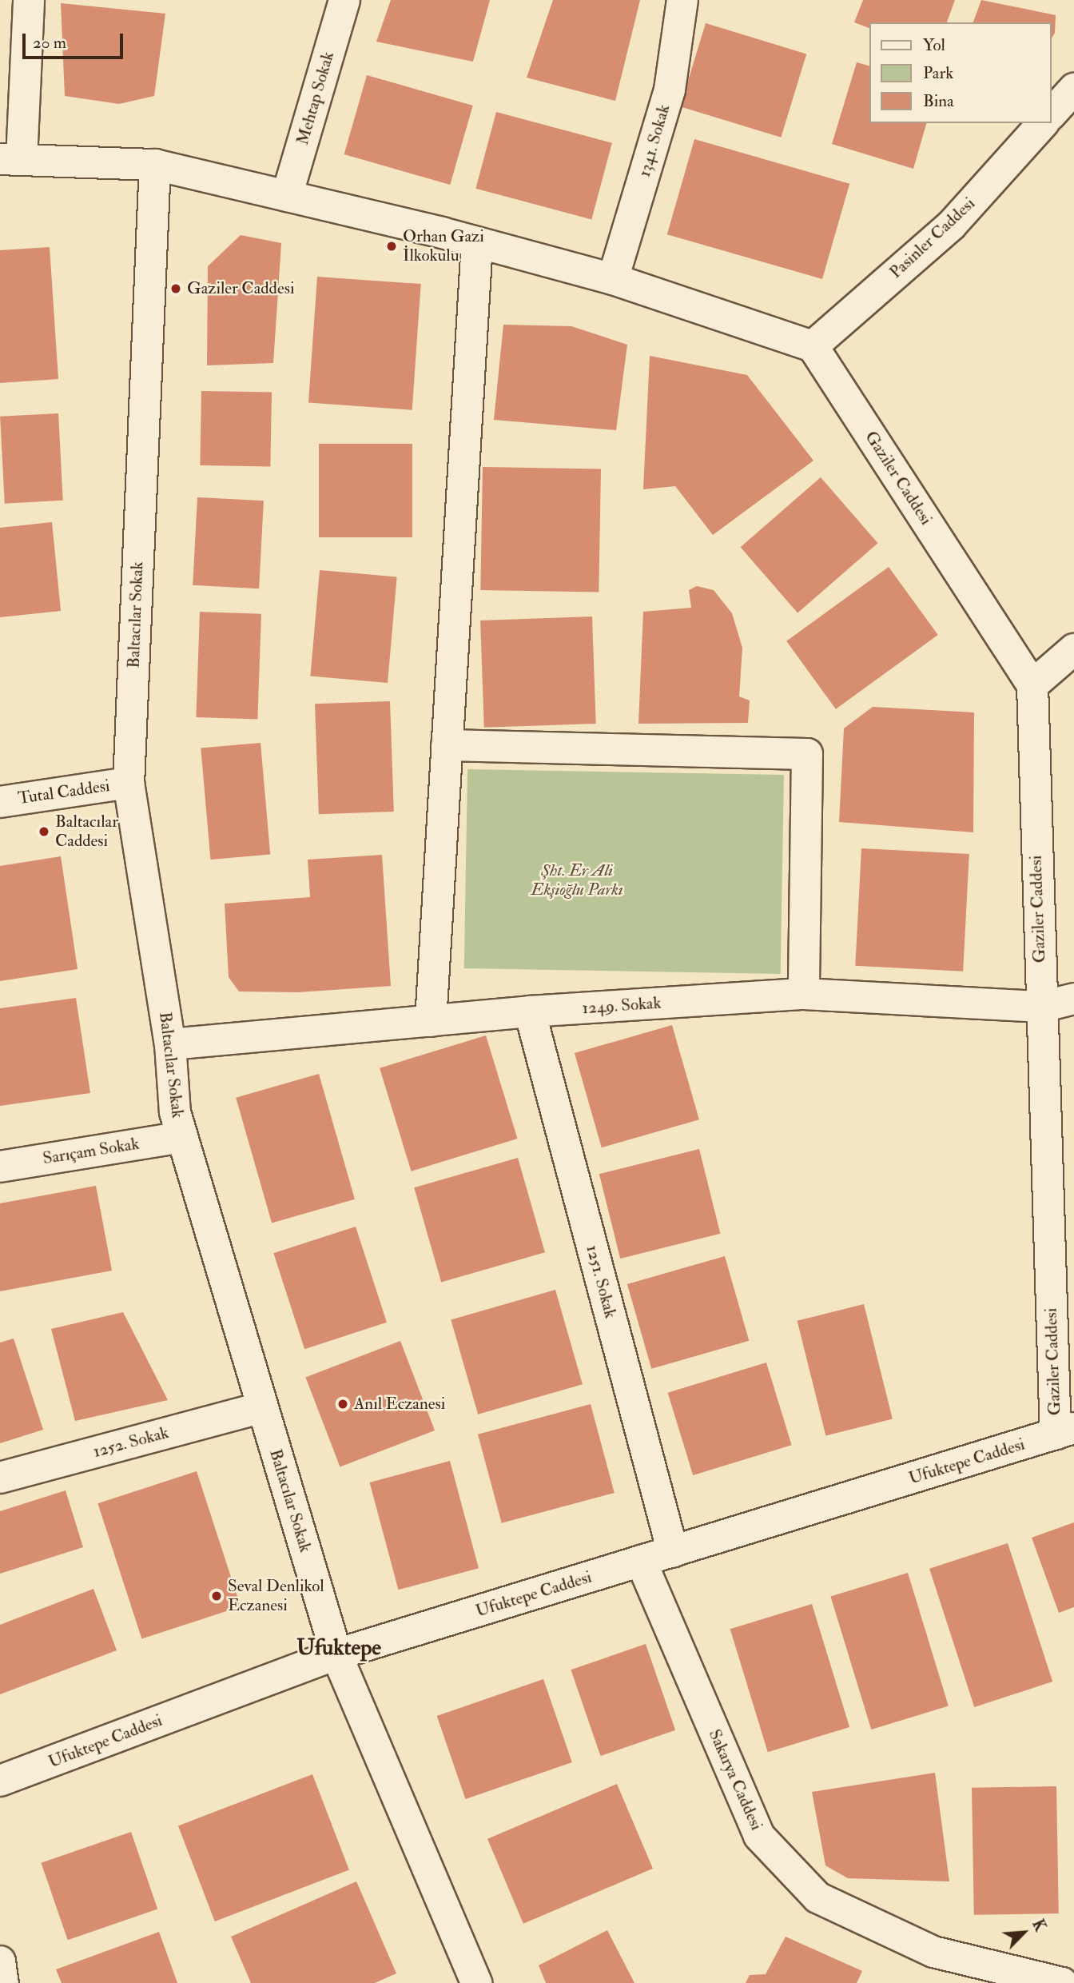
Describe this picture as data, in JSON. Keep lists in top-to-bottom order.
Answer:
{
  "streets": {
    "street": [
      "Mehtap Sokak",
      "1341. Sokak",
      "Pasinler Caddesi",
      "Gaziler Caddesi",
      "Baltacılar Sokak",
      "Tutal Caddesi",
      "1249. Sokak",
      "Sarıçam Sokak",
      "1251. Sokak",
      "1252. Sokak",
      "Ufuktepe Caddesi",
      "Sakarya Caddesi"
    ]
  },
  "crossings": [
    ["Pasinler Caddesi", "Gaziler Caddesi"],
    ["Gaziler Caddesi", "1249. Sokak"],
    ["Gaziler Caddesi", "Ufuktepe Caddesi"],
    ["Baltacılar Sokak", "Tutal Caddesi"],
    ["Baltacılar Sokak", "1249. Sokak"],
    ["Baltacılar Sokak", "Sarıçam Sokak"],
    ["Baltacılar Sokak", "1252. Sokak"],
    ["Baltacılar Sokak", "Ufuktepe Caddesi"],
    ["1249. Sokak", "1251. Sokak"],
    ["1251. Sokak", "Ufuktepe Caddesi"],
    ["Ufuktepe Caddesi", "Sakarya Caddesi"]
  ],
  "districts": ["Ufuktepe"],
  "parks": ["Şht. Er Ali Ekşioğlu Parkı"],
  "places": [
    "Orhan Gazi İlkokulu",
    "Gaziler Caddesi",
    "Baltacılar Caddesi",
    "Anıl Eczanesi",
    "Seval Denlikol Eczanesi"
  ],
  "legend": ["Yol", "Park", "Bina"],
  "scale_bar": "20 m",
  "north": "top right"
}
